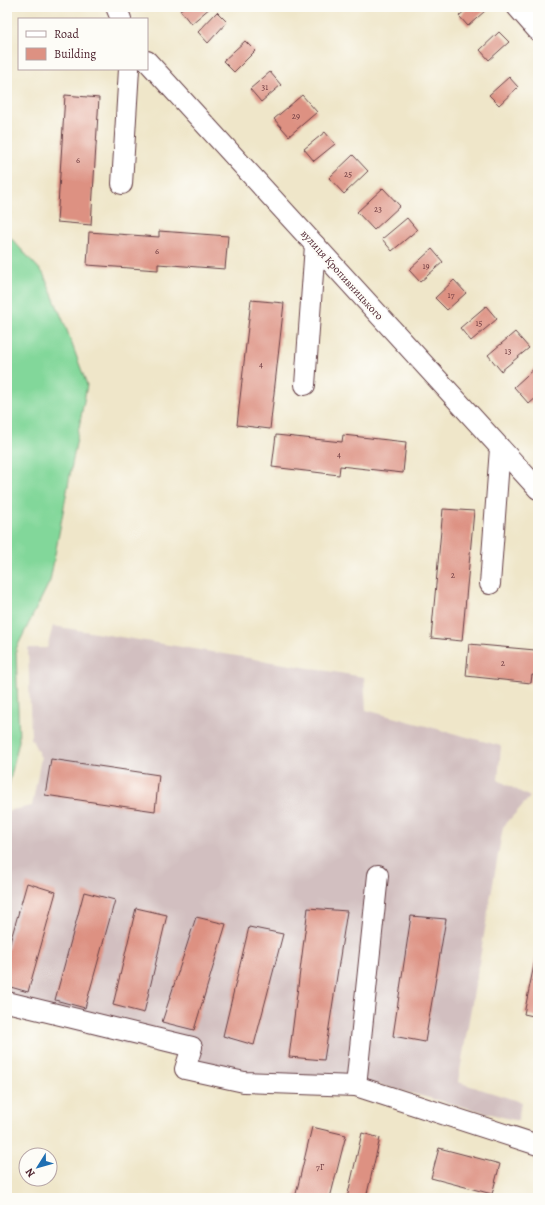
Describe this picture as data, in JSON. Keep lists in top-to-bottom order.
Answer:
{
  "streets": {
    "street": ["вулиця Кропивницького"]
  },
  "house_numbers": [
    "31",
    "29",
    "6",
    "25",
    "23",
    "6",
    "19",
    "17",
    "15",
    "13",
    "4",
    "4",
    "2",
    "2",
    "7Г"
  ],
  "legend": ["Road", "Building"],
  "north": "bottom left"
}
